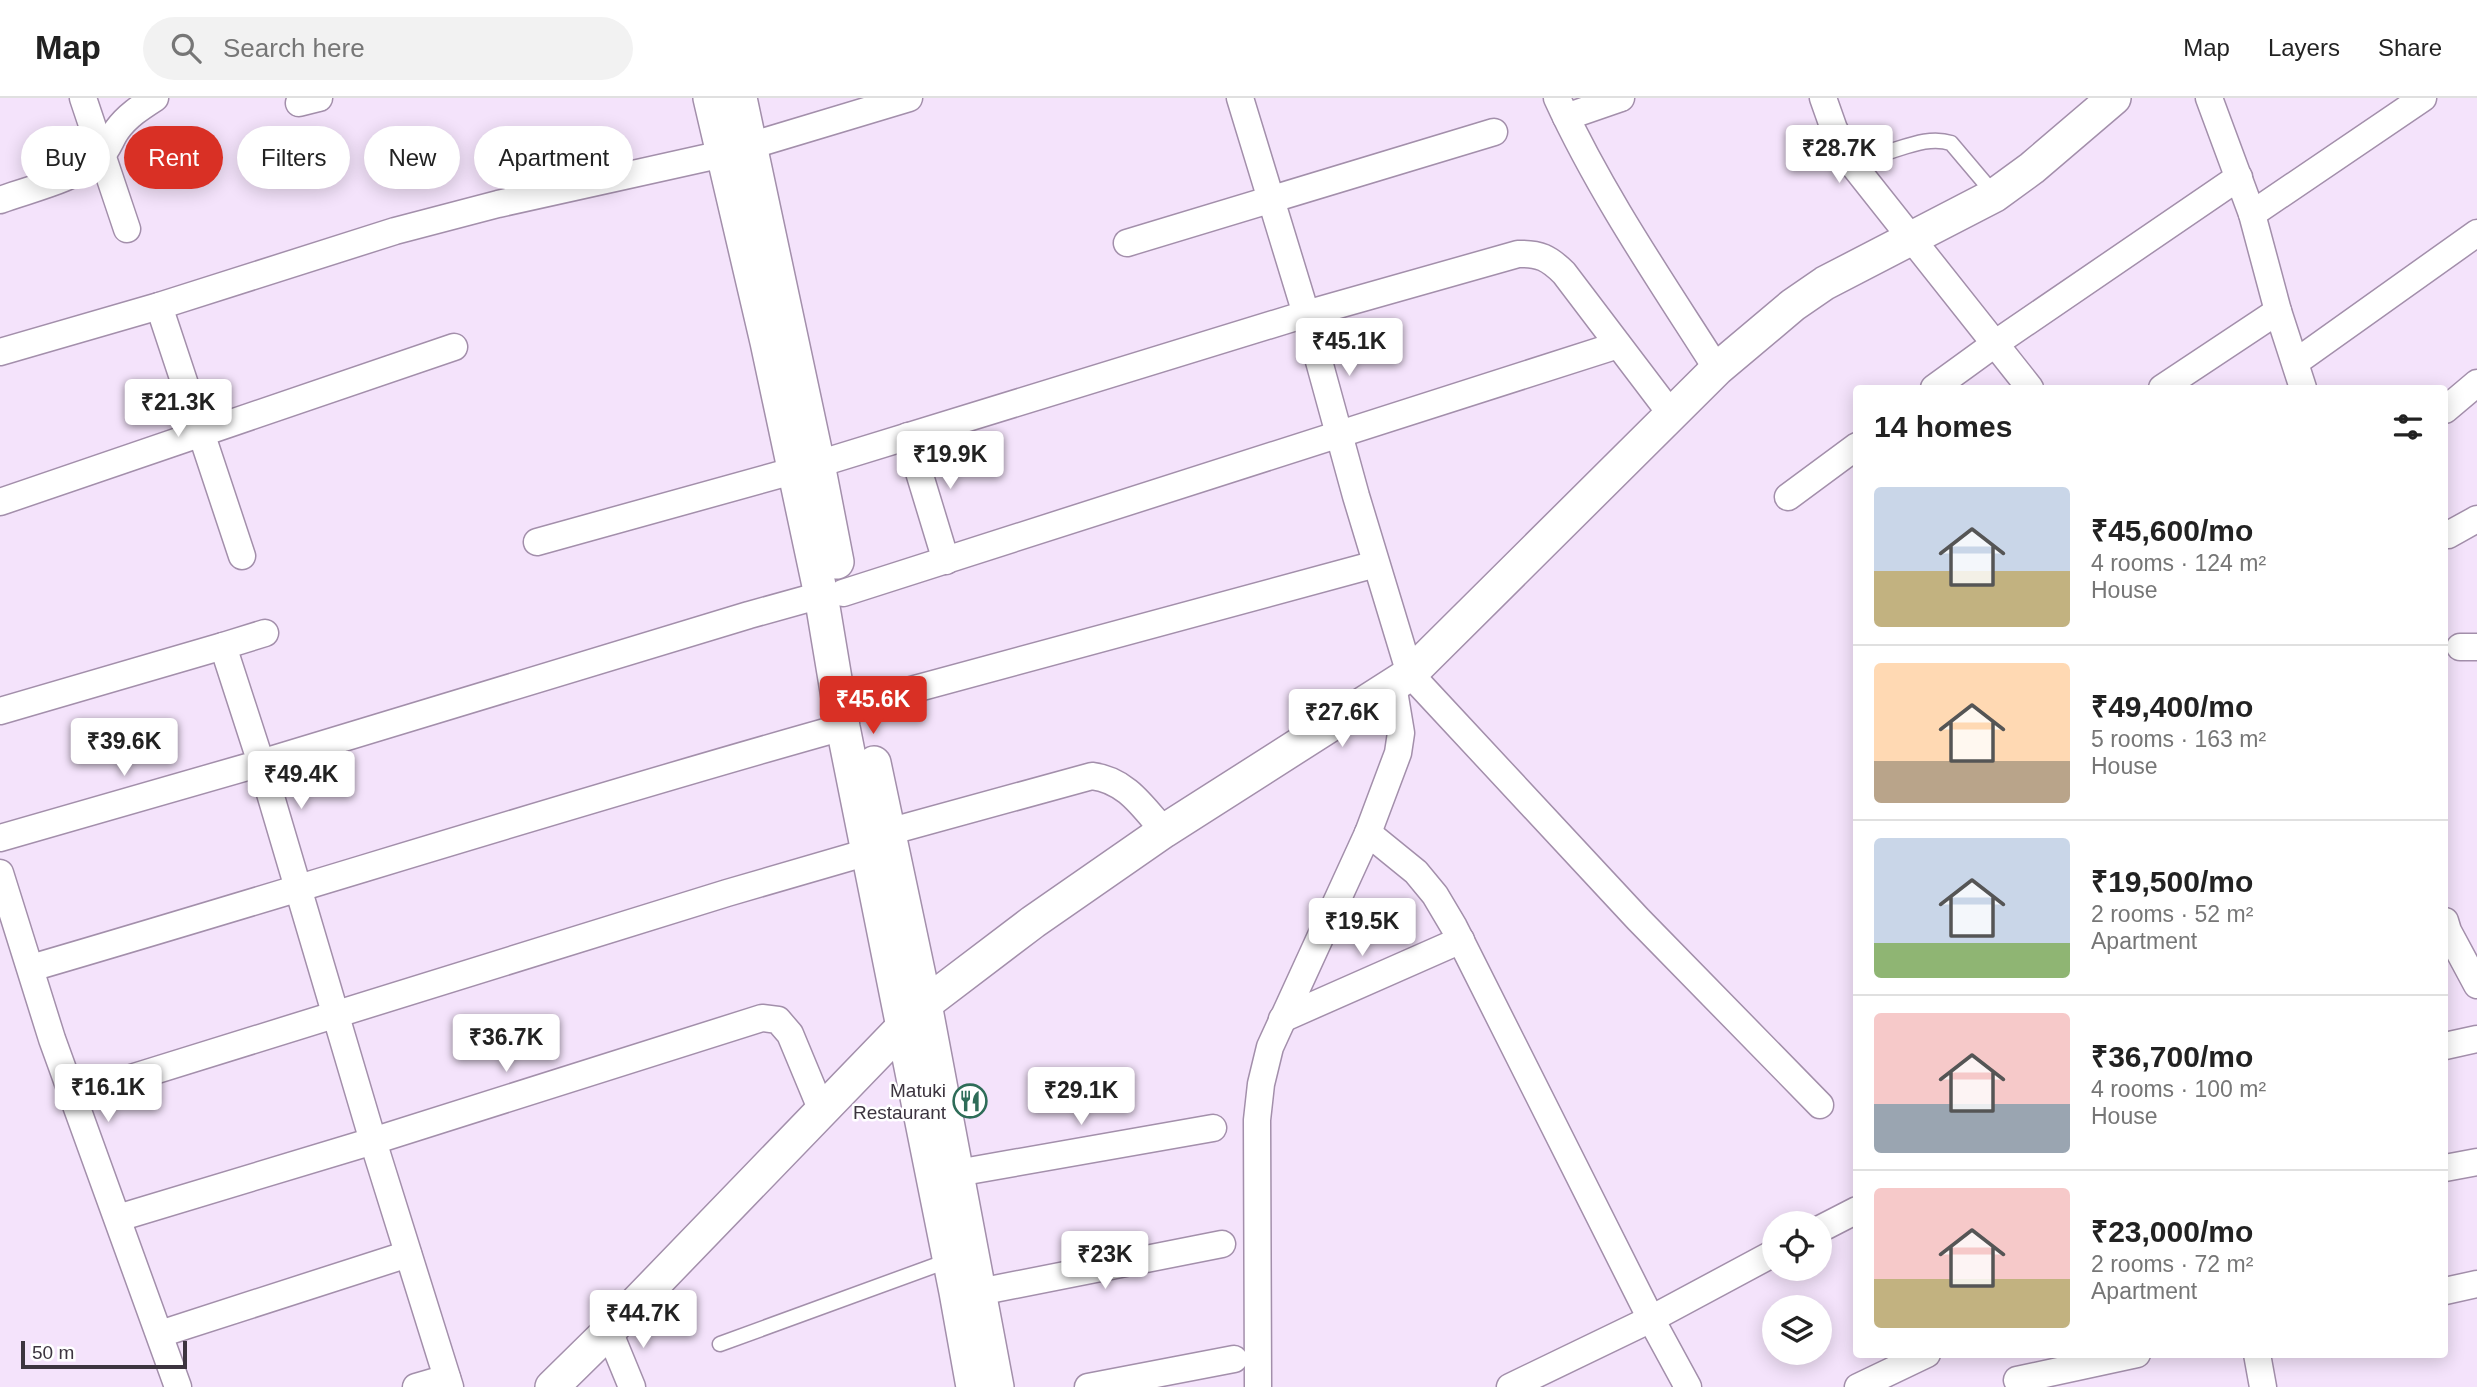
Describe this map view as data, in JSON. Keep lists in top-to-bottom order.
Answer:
{
  "places": {
    "restaurant": ["Matuki Restaurant"]
  },
  "scale_bar": "50 m",
  "page": {
    "header": "Map",
    "search": "Search here",
    "nav": ["Map", "Layers", "Share"],
    "price": [
      "₹28.7K",
      "₹45.1K",
      "₹21.3K",
      "₹19.9K",
      "₹45.6K",
      "₹27.6K",
      "₹39.6K",
      "₹49.4K",
      "₹19.5K",
      "₹36.7K",
      "₹16.1K",
      "₹29.1K",
      "₹23K",
      "₹44.7K"
    ],
    "chip": [
      "Buy",
      "Rent",
      "Filters",
      "New",
      "Apartment"
    ],
    "heading": "14 homes",
    "list": [
      {
        "name": "₹45,600/mo",
        "note": "4 rooms · 124 m² · House"
      },
      {
        "name": "₹49,400/mo",
        "note": "5 rooms · 163 m² · House"
      },
      {
        "name": "₹19,500/mo",
        "note": "2 rooms · 52 m² · Apartment"
      },
      {
        "name": "₹36,700/mo",
        "note": "4 rooms · 100 m² · House"
      },
      {
        "name": "₹23,000/mo",
        "note": "2 rooms · 72 m² · Apartment"
      }
    ],
    "scale": "50 m"
  }
}
